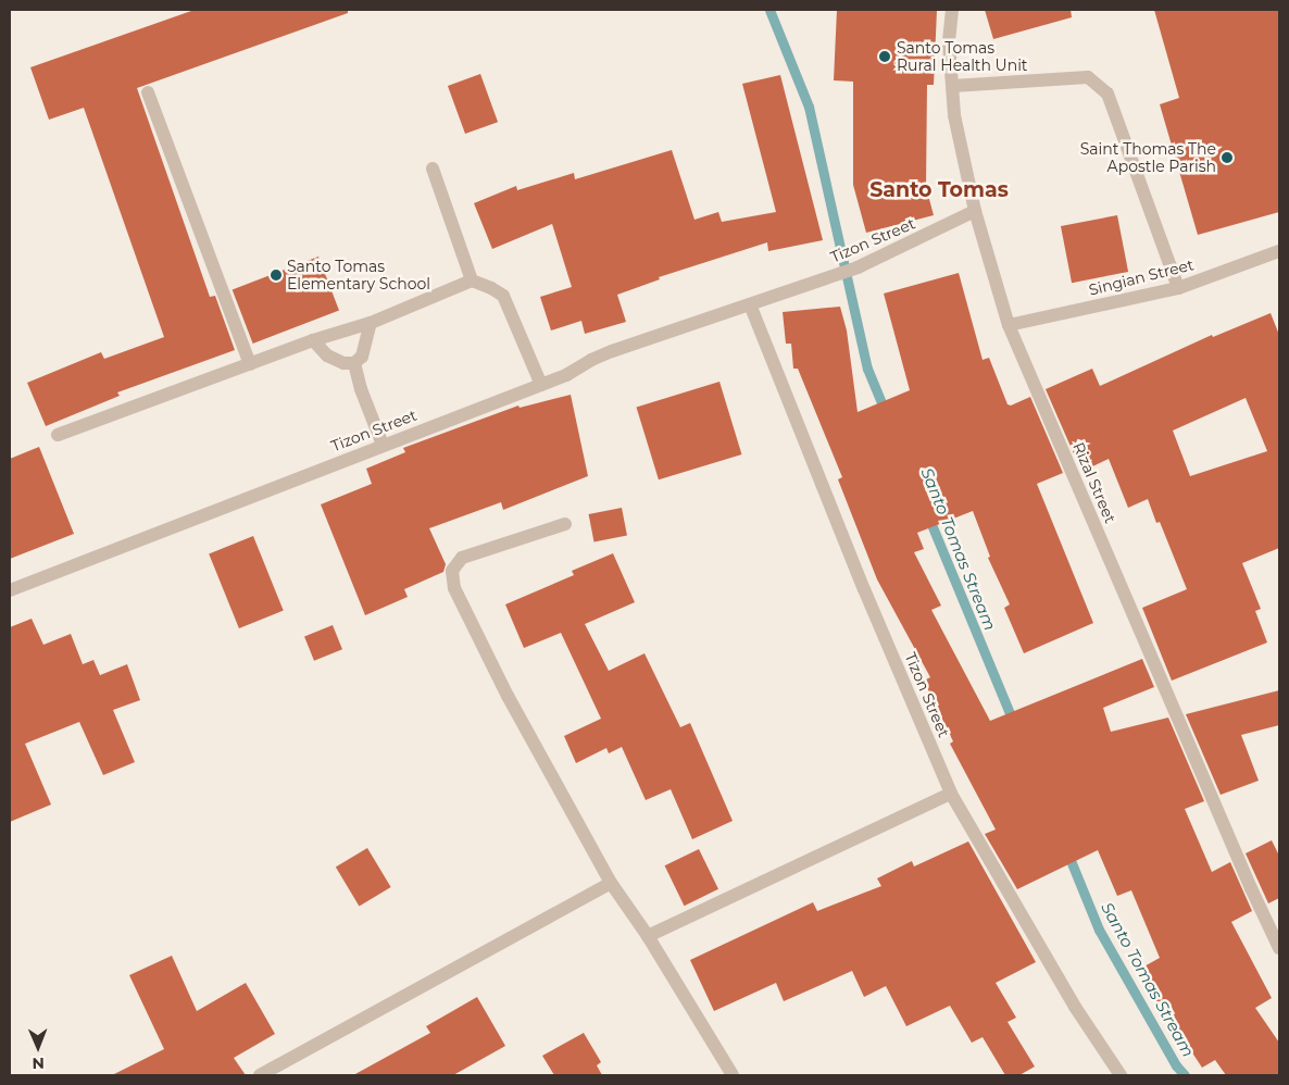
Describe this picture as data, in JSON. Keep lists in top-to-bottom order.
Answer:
{
  "streets": {
    "street": ["Tizon Street", "Singian Street", "Rizal Street"]
  },
  "crossings": [
    ["Tizon Street", "Rizal Street"],
    ["Singian Street", "Rizal Street"]
  ],
  "districts": ["Santo Tomas"],
  "water": ["Santo Tomas Stream"],
  "places": ["Santo Tomas Rural Health Unit", "Saint Thomas The Apostle Parish", "Santo Tomas Elementary School"],
  "north": "bottom"
}
